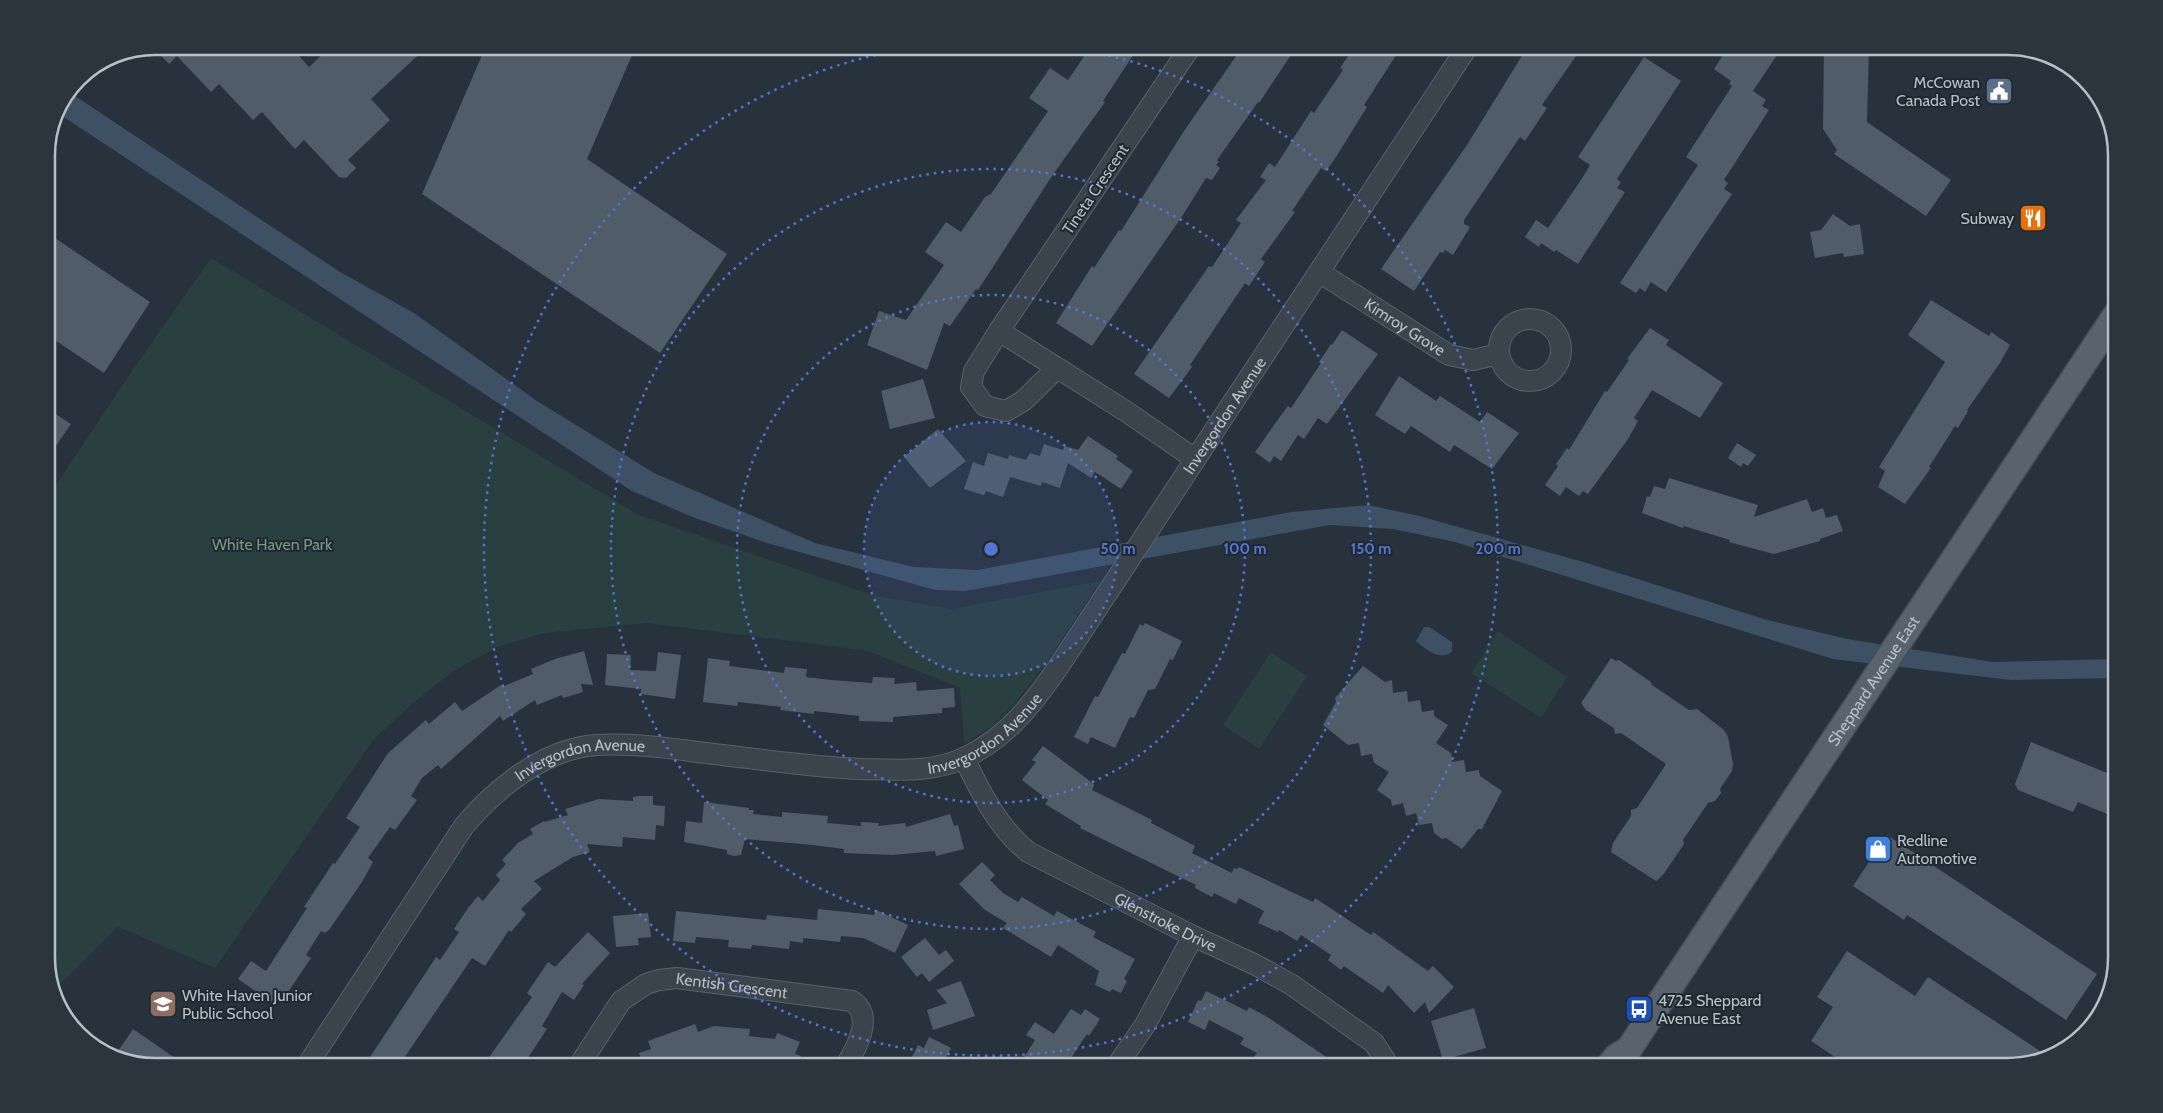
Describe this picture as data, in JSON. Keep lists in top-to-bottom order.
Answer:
{
  "streets": {
    "main road": ["Sheppard Avenue East"],
    "street": [
      "Tineta Crescent",
      "Kimroy Grove",
      "Invergordon Avenue",
      "Glenstroke Drive",
      "Kentish Crescent"
    ]
  },
  "crossings": [
    ["Kimroy Grove", "Invergordon Avenue"],
    ["Invergordon Avenue", "Glenstroke Drive"]
  ],
  "parks": ["White Haven Park"],
  "places": {
    "public building": ["McCowan Canada Post"],
    "restaurant": ["Subway"],
    "shop": ["Redline Automotive"],
    "school or university": ["White Haven Junior Public School"],
    "bus stop": ["4725 Sheppard Avenue East"]
  },
  "rings": [
    "50 m",
    "100 m",
    "150 m",
    "200 m"
  ]
}
